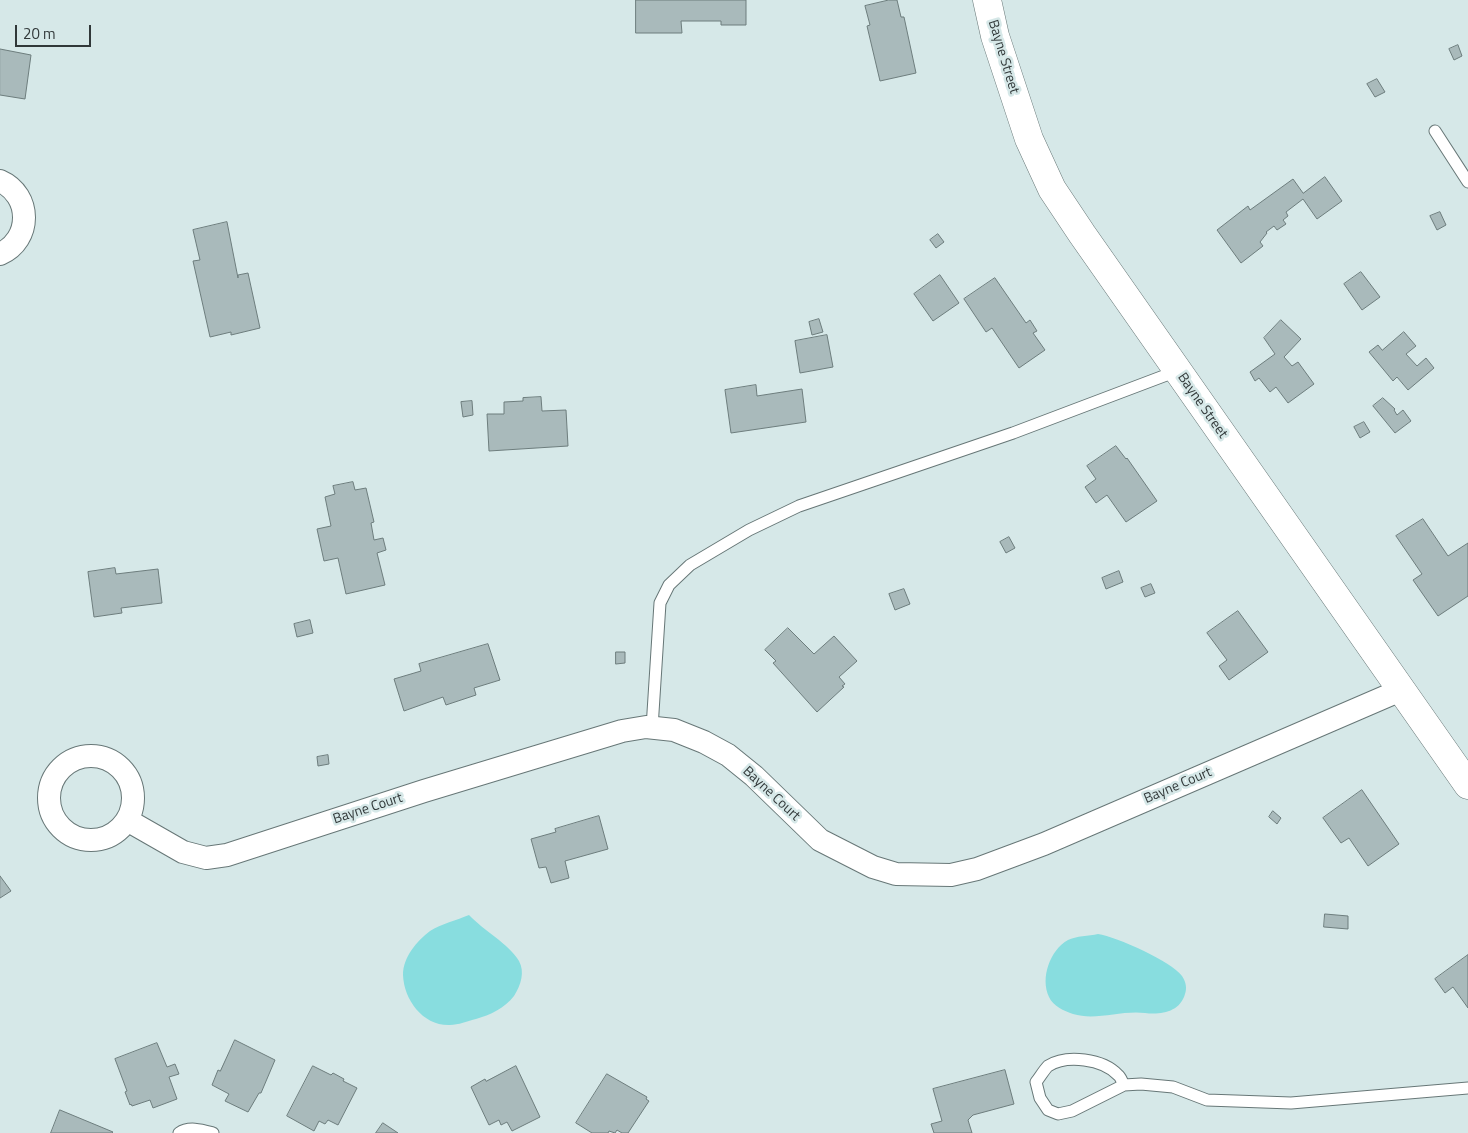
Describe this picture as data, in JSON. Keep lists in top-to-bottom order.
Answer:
{
  "streets": {
    "street": ["Bayne Street", "Bayne Court"]
  },
  "crossings": [
    ["Bayne Street", "Bayne Court"]
  ],
  "scale_bar": "20 m"
}
